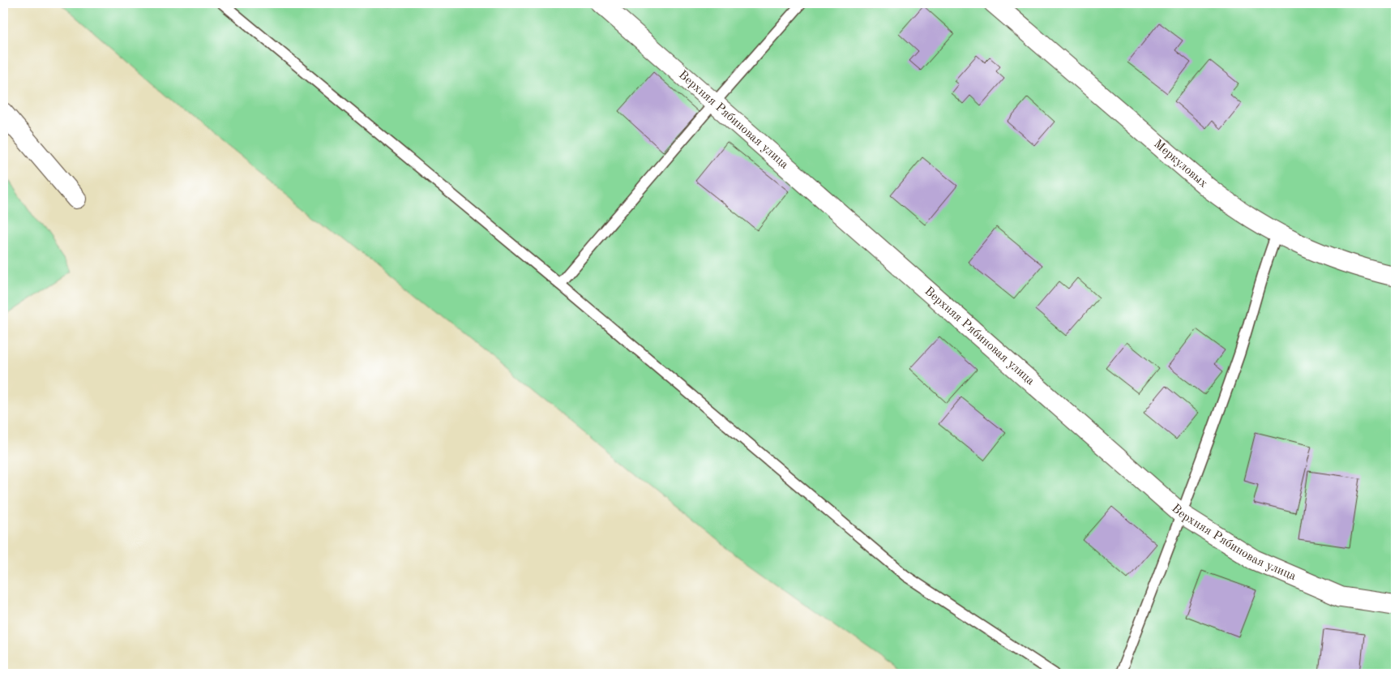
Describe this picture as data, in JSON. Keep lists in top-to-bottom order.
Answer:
{
  "streets": {
    "street": ["Верхняя Рябиновая улица", "Меркуловых"]
  }
}
